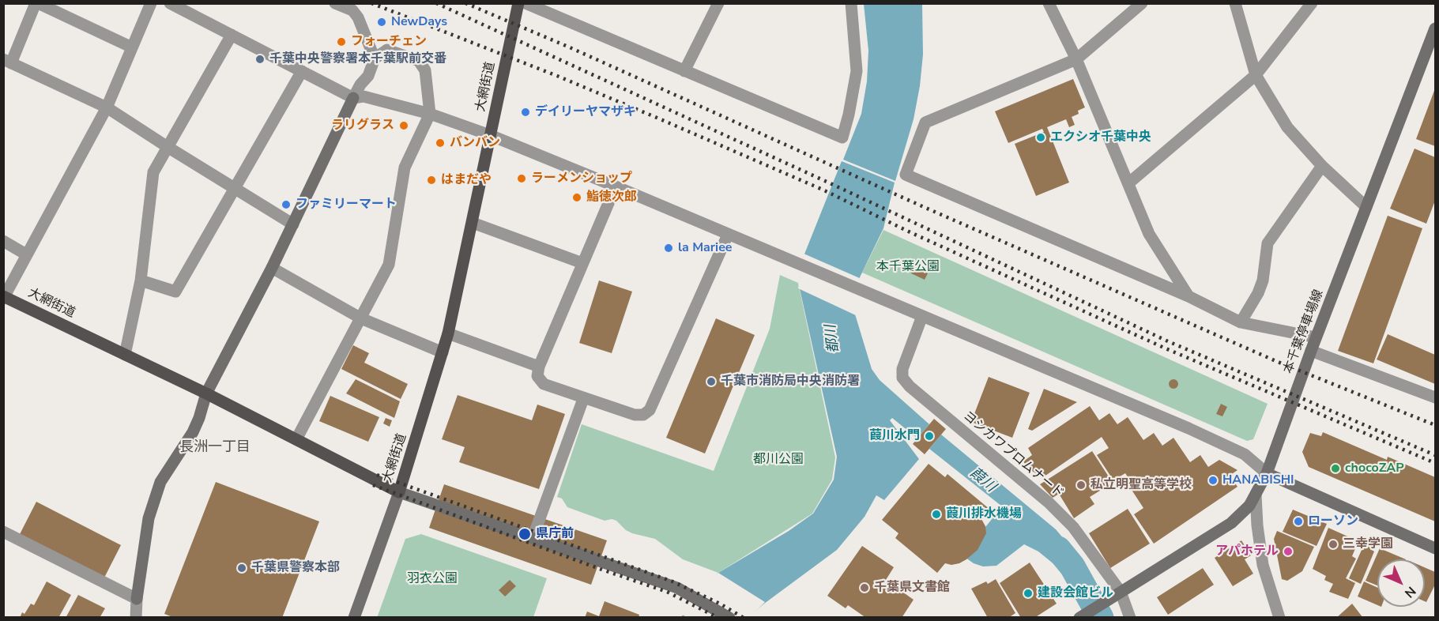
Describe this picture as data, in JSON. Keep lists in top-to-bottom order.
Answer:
{
  "streets": {
    "main road": ["大網街道"],
    "street": ["本千葉停車場線", "ヨシカワプロムナード"]
  },
  "crossings": [
    ["本千葉停車場線", "ヨシカワプロムナード"]
  ],
  "districts": ["長洲一丁目"],
  "water": ["都川", "葭川"],
  "parks": ["本千葉公園", "都川公園", "羽衣公園"],
  "places": [
    "NewDays",
    "フォーチェン",
    "千葉中央警察署本千葉駅前交番",
    "デイリーヤマザキ",
    "ラリグラス",
    "エクシオ千葉中央",
    "バンバン",
    "ラーメンショップ",
    "はまだや",
    "鮨徳次郎",
    "ファミリーマート",
    "la Mariee",
    "千葉市消防局中央消防署",
    "葭川水門",
    "chocoZAP",
    "HANABISHI",
    "私立明聖高等学校",
    "葭川排水機場",
    "ローソン",
    "県庁前",
    "三幸学園",
    "アパホテル",
    "千葉県警察本部",
    "千葉県文書館",
    "建設会館ビル"
  ],
  "north": "bottom right"
}
